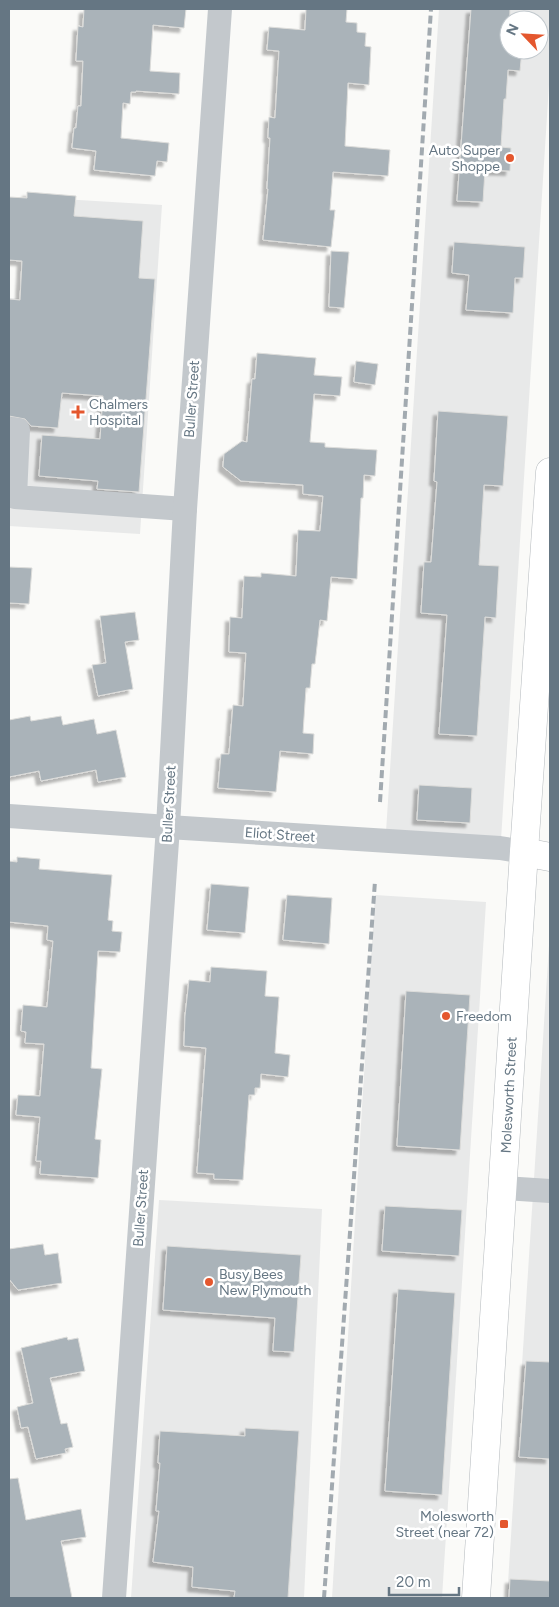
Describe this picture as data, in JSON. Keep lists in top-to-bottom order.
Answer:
{
  "streets": {
    "main road": ["Molesworth Street"],
    "street": ["Buller Street", "Eliot Street"]
  },
  "crossings": [
    ["Buller Street", "Eliot Street"],
    ["Eliot Street", "Molesworth Street"]
  ],
  "places": {
    "other": ["Auto Super Shoppe", "Freedom", "Busy Bees New Plymouth"],
    "health": ["Chalmers Hospital"],
    "transit": ["Molesworth Street (near 72)"]
  },
  "scale_bar": "20 m",
  "north": "top left"
}
